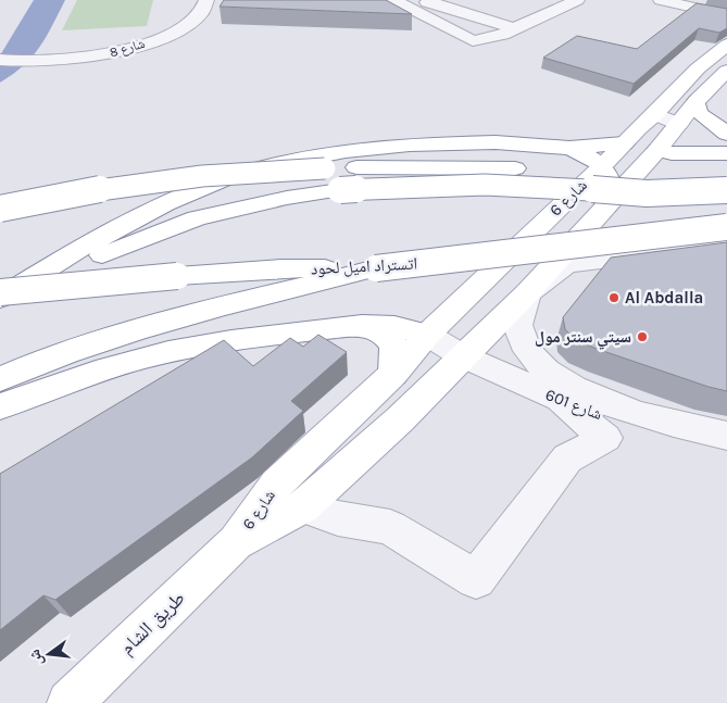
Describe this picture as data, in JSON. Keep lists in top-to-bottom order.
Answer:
{
  "streets": {
    "main road": ["شارع 6", "اتستراد اميل لحود", "طريق الشام"],
    "street": ["شارع 8", "شارع 601"]
  },
  "crossings": [
    ["شارع 6", "شارع 601"],
    ["شارع 6", "طريق الشام"]
  ],
  "places": ["Al Abdalla", "سيتي سنتر مول"],
  "north": "left"
}
